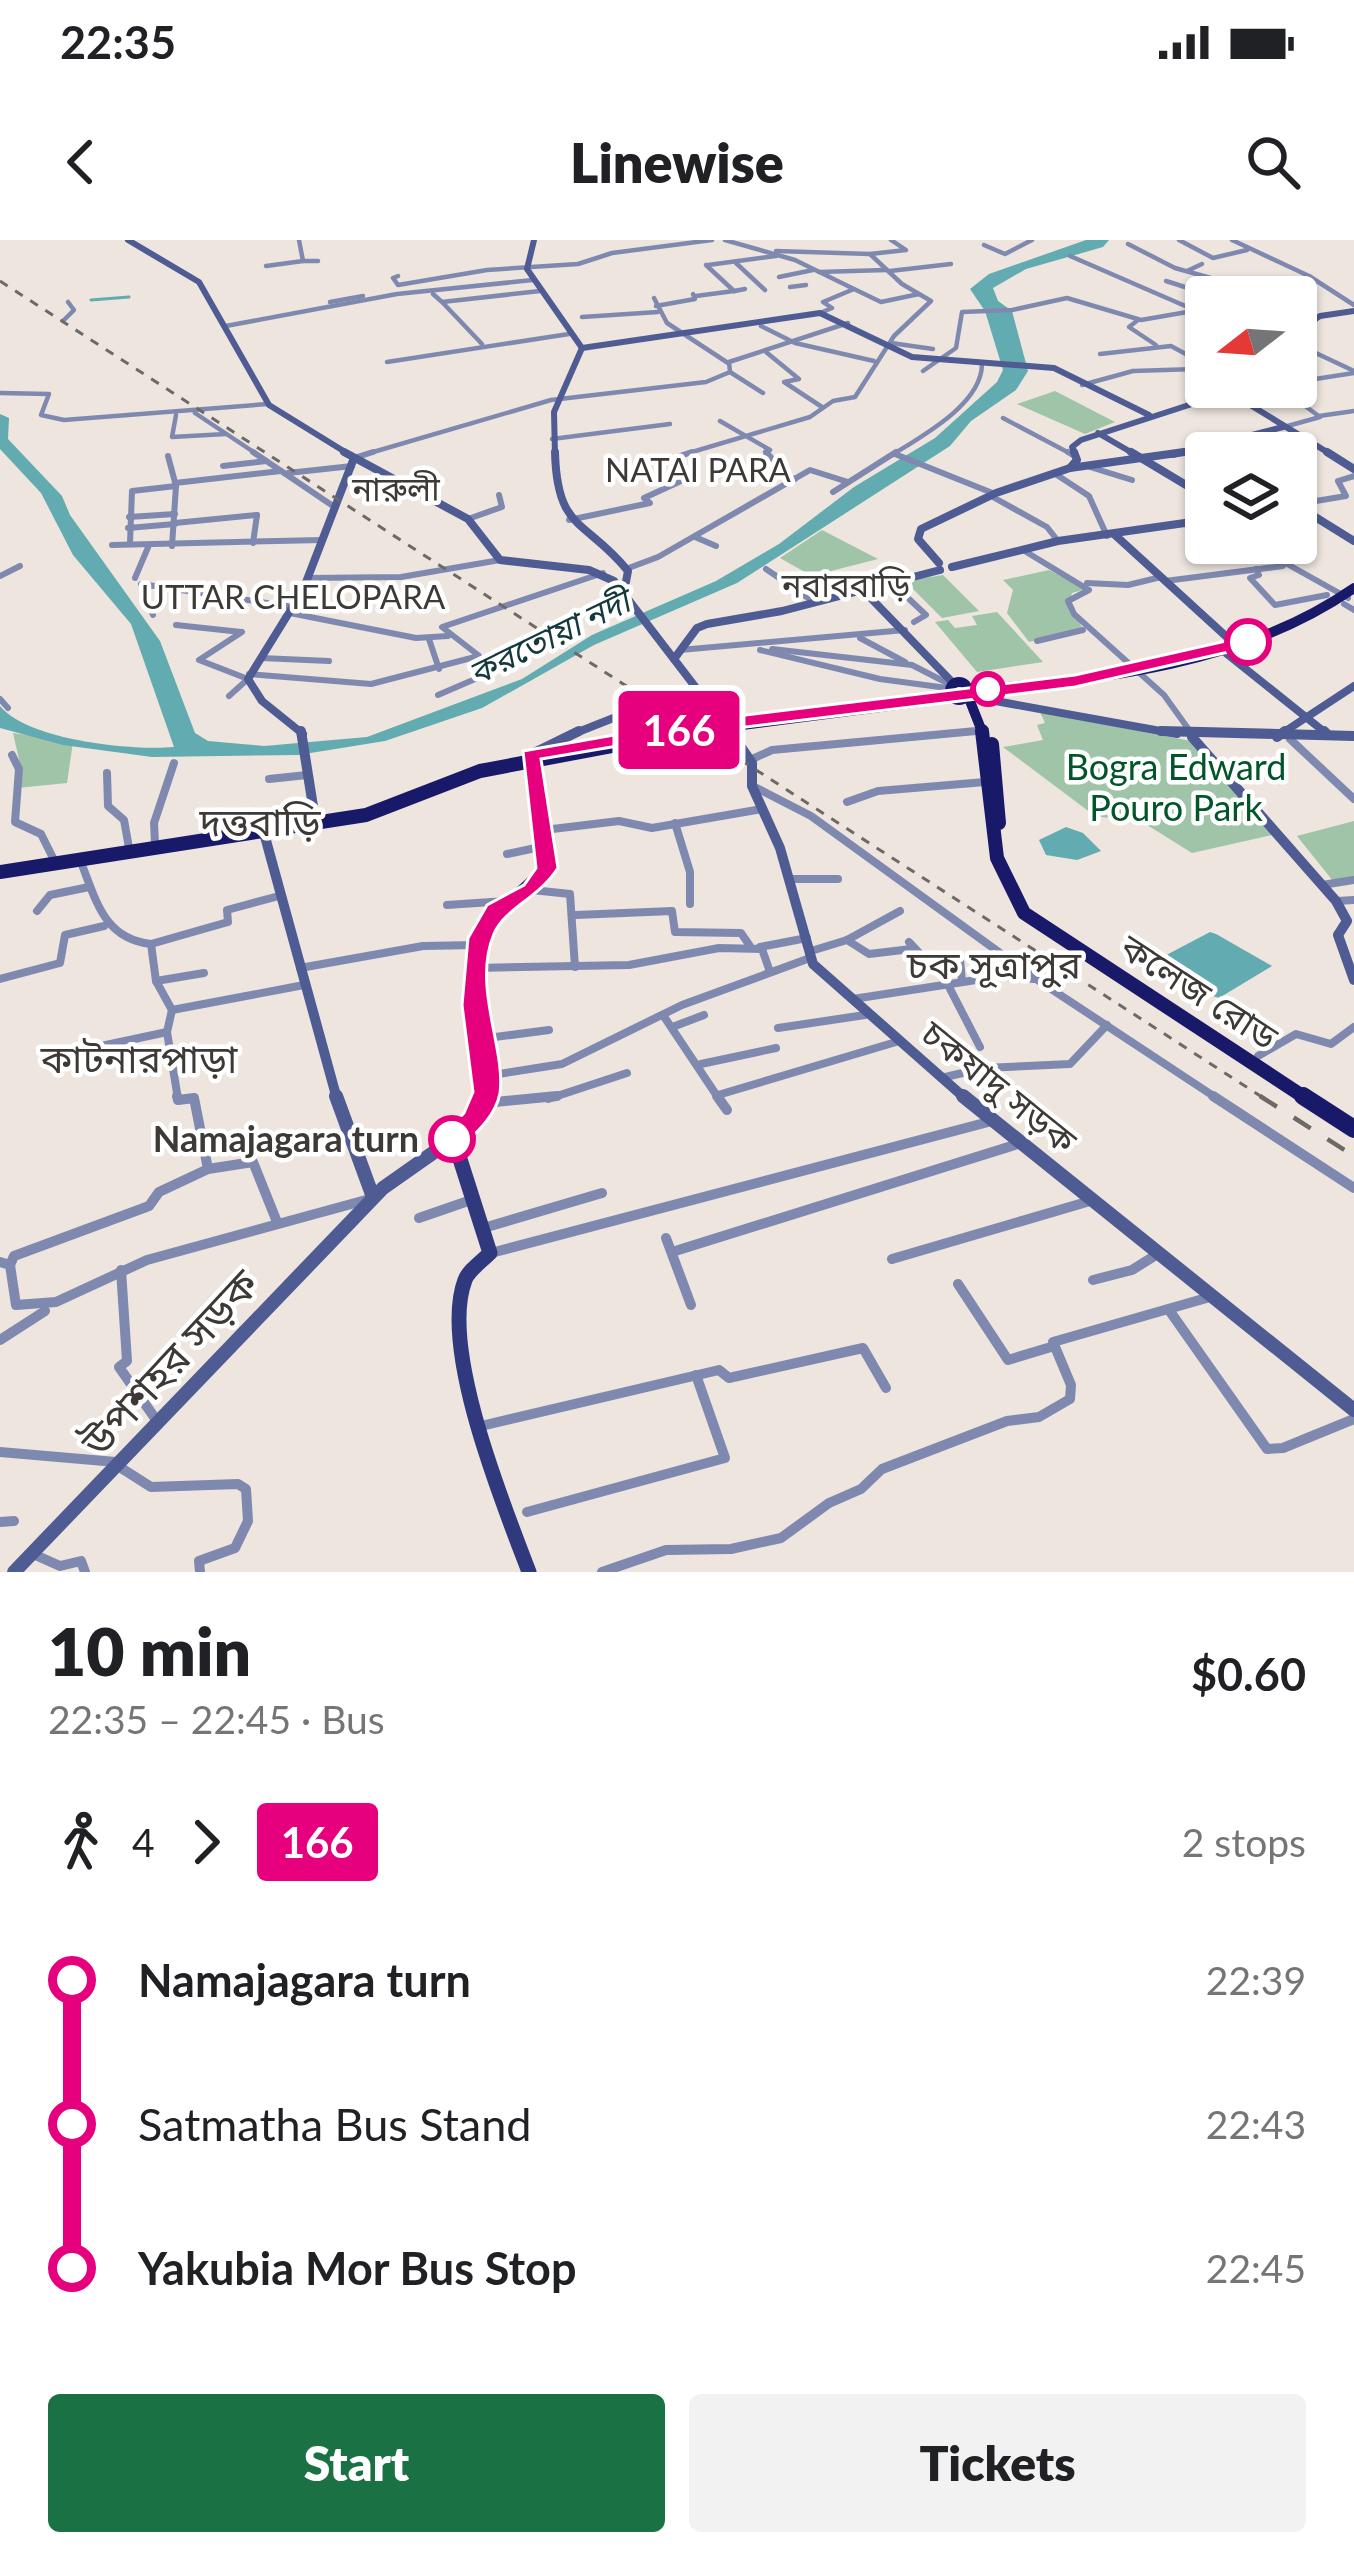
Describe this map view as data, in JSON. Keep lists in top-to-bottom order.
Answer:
{
  "streets": {
    "highway": ["কলেজ রোড"],
    "street": ["চকযাদু সড়ক", "উপশহর সড়ক"]
  },
  "districts": [
    "NATAI PARA",
    "নারুলী",
    "নবাববাড়ি",
    "UTTAR CHELOPARA",
    "দত্তবাড়ি",
    "চক সূত্রাপুর",
    "কাটনারপাড়া"
  ],
  "water": ["করতোয়া নদী"],
  "parks": ["Bogra Edward Pouro Park"],
  "places": ["Namajagara turn"],
  "lines": ["bus line 166"],
  "north": "left",
  "page": {
    "status": "22:35",
    "header": "Linewise",
    "on_map": "166",
    "heading": ["10 min", "22:35 – 22:45 · Bus", "$0.60"],
    "legs": ["4", "166", "2 stops"],
    "list": [
      {
        "name": "Namajagara turn",
        "value": "22:39"
      },
      {
        "name": "Satmatha Bus Stand",
        "value": "22:43"
      },
      {
        "name": "Yakubia Mor Bus Stop",
        "value": "22:45"
      }
    ],
    "buttons": ["Start", "Tickets"]
  }
}
